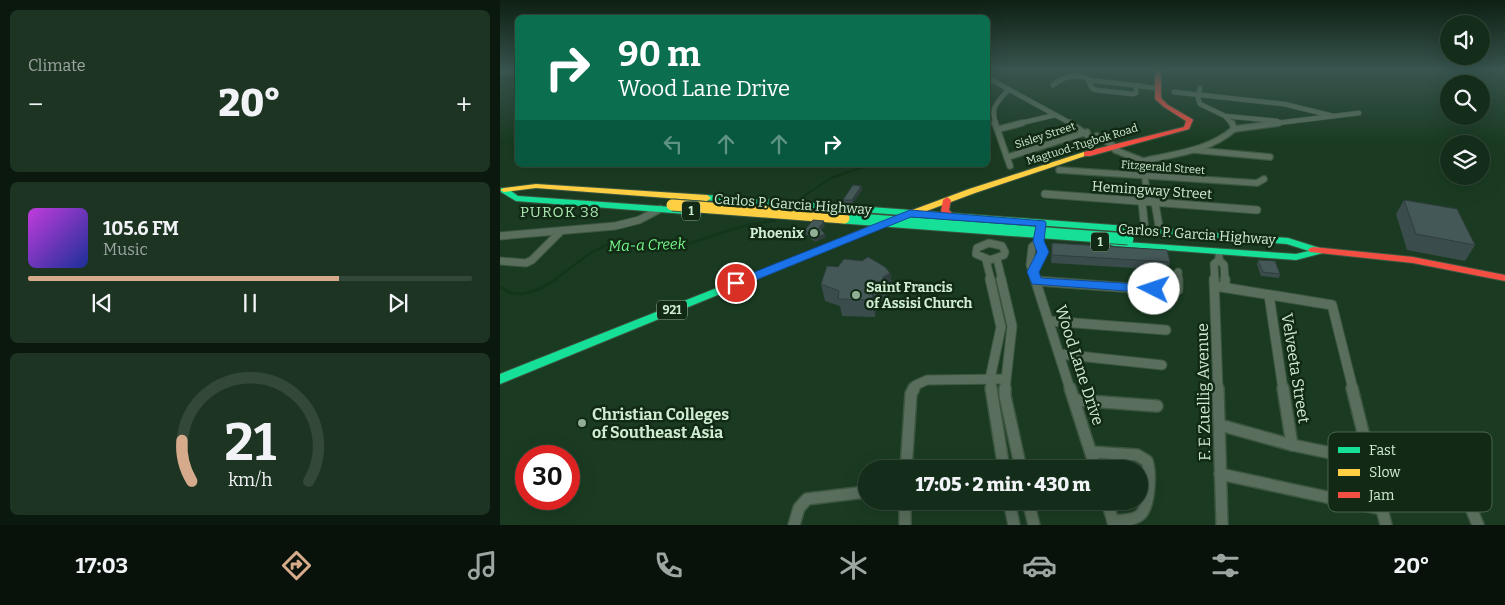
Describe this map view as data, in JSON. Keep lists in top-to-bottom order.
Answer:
{
  "streets": {
    "main road": [
      "Magtuod-Tugbok Road",
      "Carlos P. Garcia Highway",
      "1",
      "921"
    ],
    "street": [
      "Sisley Street",
      "Fitzgerald Street",
      "Hemingway Street",
      "Wood Lane Drive",
      "Velveeta Street",
      "F. E Zuellig Avenue"
    ]
  },
  "crossings": [
    ["Magtuod-Tugbok Road", "Carlos P. Garcia Highway"],
    ["Magtuod-Tugbok Road", "921"],
    ["Carlos P. Garcia Highway", "921"],
    ["Carlos P. Garcia Highway", "Wood Lane Drive"],
    ["Carlos P. Garcia Highway", "F. E Zuellig Avenue"]
  ],
  "districts": ["PUROK 38"],
  "water": ["Ma-a Creek"],
  "places": ["Phoenix", "Saint Francis of Assisi Church", "Christian Colleges of Southeast Asia"],
  "legend": ["Fast", "Slow", "Jam"],
  "page": {
    "tile": "Climate",
    "turn": ["90 m", "Wood Lane Drive"],
    "heat": ["−", "20°", "+"],
    "song": ["105.6 FM", "Music"],
    "limit": "30",
    "trip": "17:05 · 2 min · 430 m",
    "tabs": ["17:03", "20°"],
    "gauge": ["21", "km/h"]
  }
}
